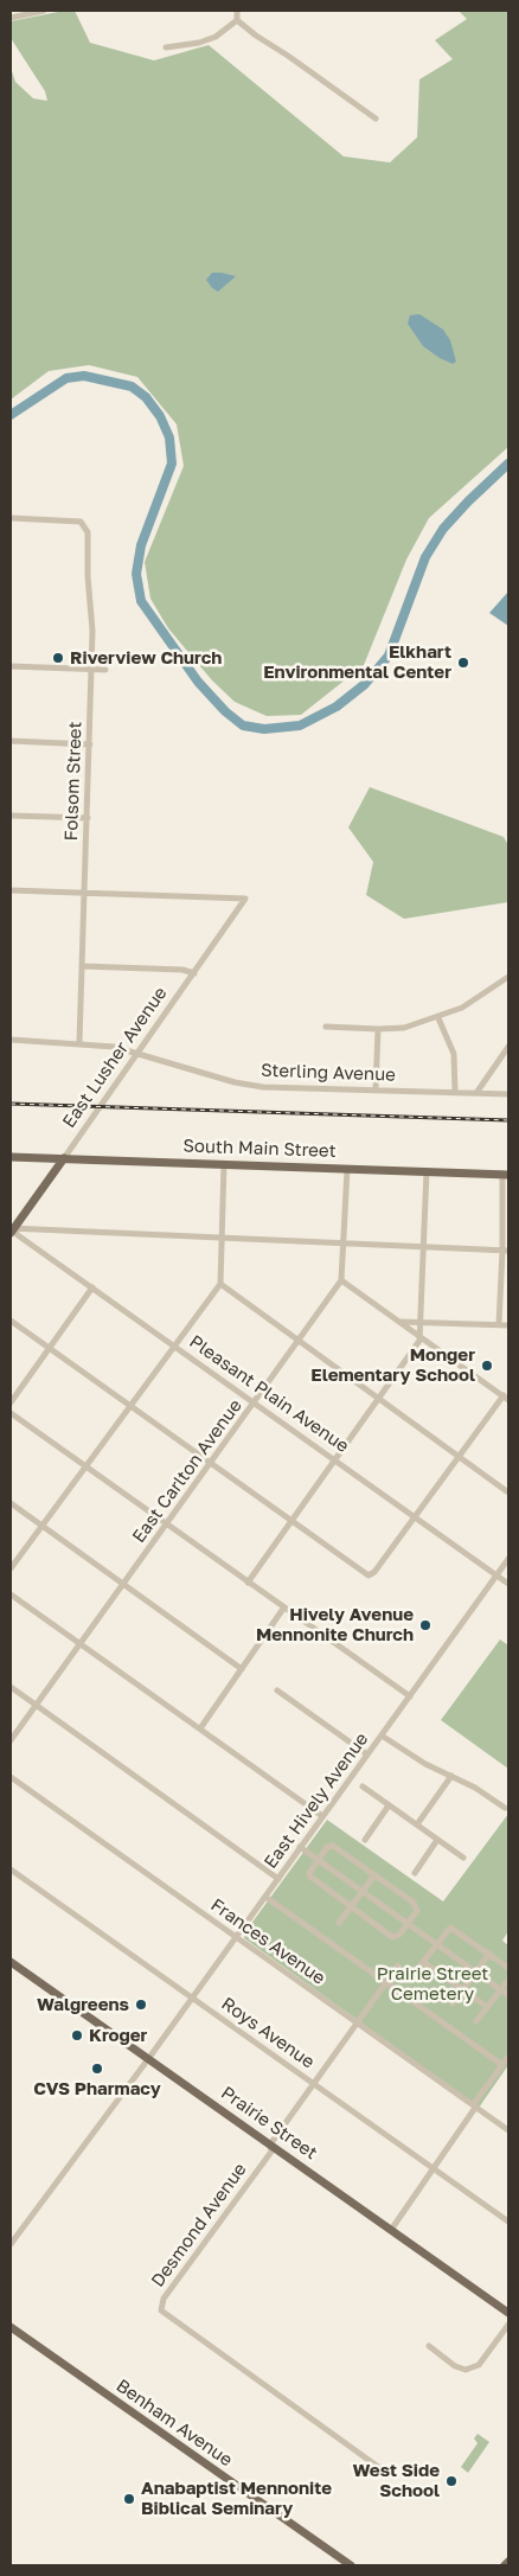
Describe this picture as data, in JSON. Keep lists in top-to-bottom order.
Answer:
{
  "streets": {
    "main road": [
      "East Lusher Avenue",
      "South Main Street",
      "Prairie Street",
      "Benham Avenue"
    ],
    "street": [
      "Folsom Street",
      "Sterling Avenue",
      "Pleasant Plain Avenue",
      "East Carlton Avenue",
      "East Hively Avenue",
      "Frances Avenue",
      "Roys Avenue",
      "Desmond Avenue"
    ]
  },
  "crossings": [
    ["Folsom Street", "East Lusher Avenue"],
    ["Folsom Street", "Sterling Avenue"],
    ["East Lusher Avenue", "Sterling Avenue"],
    ["East Lusher Avenue", "South Main Street"],
    ["East Lusher Avenue", "Pleasant Plain Avenue"],
    ["South Main Street", "East Carlton Avenue"],
    ["Pleasant Plain Avenue", "East Carlton Avenue"],
    ["Pleasant Plain Avenue", "East Hively Avenue"],
    ["East Hively Avenue", "Frances Avenue"],
    ["East Hively Avenue", "Roys Avenue"],
    ["East Hively Avenue", "Prairie Street"],
    ["Frances Avenue", "Desmond Avenue"],
    ["Roys Avenue", "Desmond Avenue"],
    ["Prairie Street", "Desmond Avenue"]
  ],
  "parks": ["Prairie Street Cemetery"],
  "places": [
    "Riverview Church",
    "Elkhart Environmental Center",
    "Monger Elementary School",
    "Hively Avenue Mennonite Church",
    "Walgreens",
    "Kroger",
    "CVS Pharmacy",
    "West Side School",
    "Anabaptist Mennonite Biblical Seminary"
  ]
}
